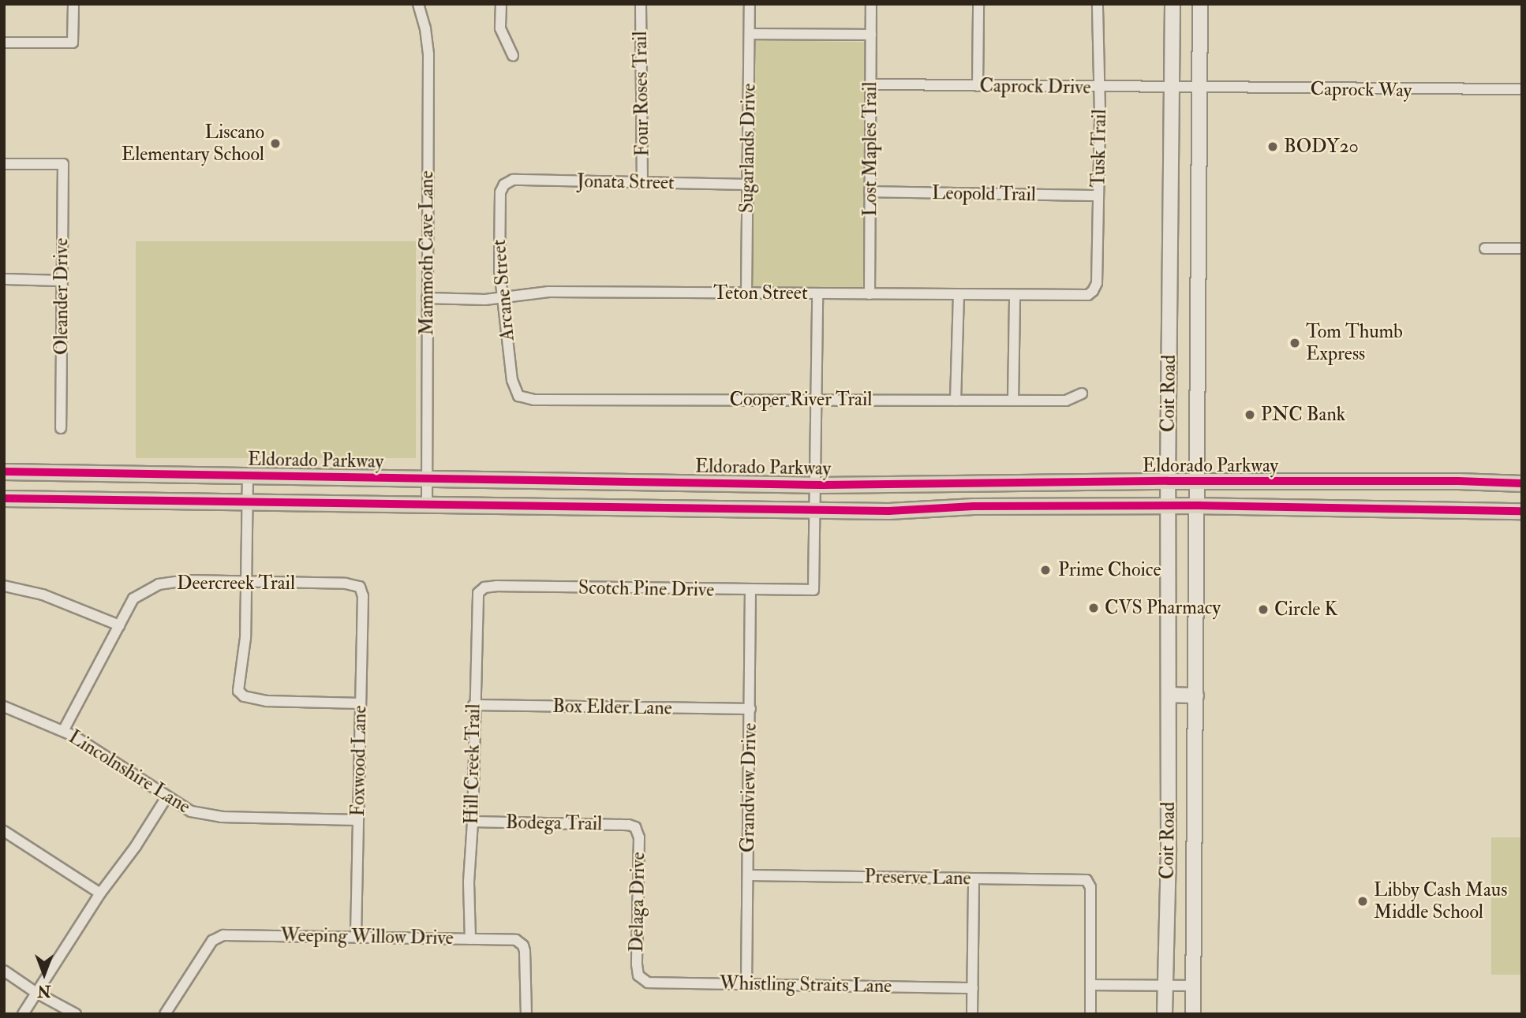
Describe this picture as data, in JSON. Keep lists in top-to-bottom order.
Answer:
{
  "streets": {
    "main road": ["Coit Road", "Eldorado Parkway"],
    "street": [
      "Caprock Drive",
      "Caprock Way",
      "Four Roses Trail",
      "Sugarlands Drive",
      "Tusk Trail",
      "Lost Maples Trail",
      "Jonata Street",
      "Leopold Trail",
      "Mammoth Cave Lane",
      "Arcane Street",
      "Teton Street",
      "Oleander Drive",
      "Cooper River Trail",
      "Deercreek Trail",
      "Scotch Pine Drive",
      "Box Elder Lane",
      "Foxwood Lane",
      "Hill Creek Trail",
      "Lincolnshire Lane",
      "Grandview Drive",
      "Bodega Trail",
      "Preserve Lane",
      "Delaga Drive",
      "Weeping Willow Drive",
      "Whistling Straits Lane"
    ]
  },
  "crossings": [
    ["Caprock Drive", "Caprock Way"],
    ["Caprock Drive", "Tusk Trail"],
    ["Caprock Drive", "Lost Maples Trail"],
    ["Caprock Drive", "Coit Road"],
    ["Caprock Way", "Coit Road"],
    ["Four Roses Trail", "Jonata Street"],
    ["Sugarlands Drive", "Jonata Street"],
    ["Sugarlands Drive", "Teton Street"],
    ["Tusk Trail", "Leopold Trail"],
    ["Tusk Trail", "Teton Street"],
    ["Lost Maples Trail", "Leopold Trail"],
    ["Lost Maples Trail", "Teton Street"],
    ["Jonata Street", "Arcane Street"],
    ["Mammoth Cave Lane", "Teton Street"],
    ["Mammoth Cave Lane", "Eldorado Parkway"],
    ["Arcane Street", "Teton Street"],
    ["Arcane Street", "Cooper River Trail"],
    ["Coit Road", "Eldorado Parkway"],
    ["Eldorado Parkway", "Scotch Pine Drive"],
    ["Deercreek Trail", "Foxwood Lane"],
    ["Deercreek Trail", "Lincolnshire Lane"],
    ["Scotch Pine Drive", "Hill Creek Trail"],
    ["Scotch Pine Drive", "Grandview Drive"],
    ["Box Elder Lane", "Hill Creek Trail"],
    ["Box Elder Lane", "Grandview Drive"],
    ["Foxwood Lane", "Lincolnshire Lane"],
    ["Foxwood Lane", "Weeping Willow Drive"],
    ["Hill Creek Trail", "Bodega Trail"],
    ["Hill Creek Trail", "Weeping Willow Drive"],
    ["Grandview Drive", "Preserve Lane"],
    ["Grandview Drive", "Whistling Straits Lane"],
    ["Bodega Trail", "Delaga Drive"],
    ["Delaga Drive", "Whistling Straits Lane"]
  ],
  "places": [
    "Liscano Elementary School",
    "BODY20",
    "Tom Thumb Express",
    "PNC Bank",
    "Prime Choice",
    "CVS Pharmacy",
    "Circle K",
    "Libby Cash Maus Middle School"
  ],
  "north": "bottom"
}
